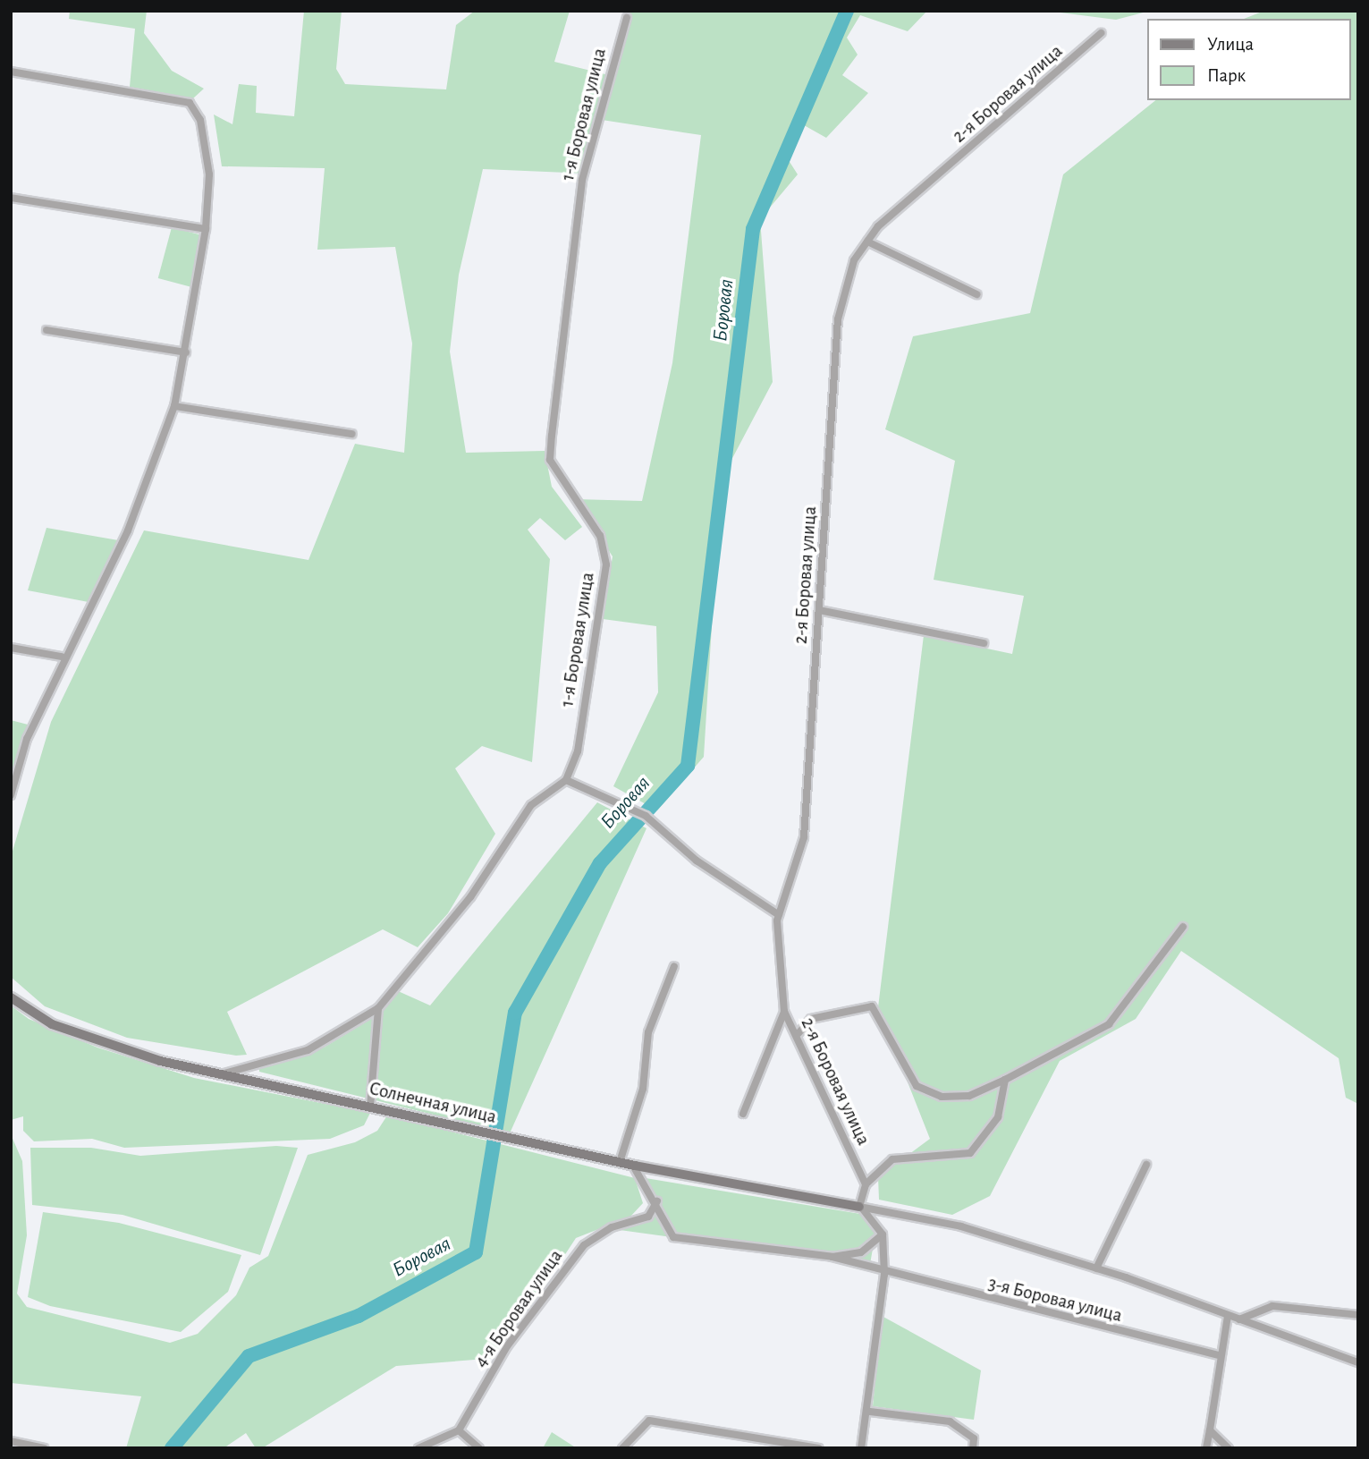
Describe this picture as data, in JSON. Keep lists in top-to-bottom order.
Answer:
{
  "streets": {
    "street": [
      "2-я Боровая улица",
      "1-я Боровая улица",
      "Солнечная улица",
      "3-я Боровая улица",
      "4-я Боровая улица"
    ]
  },
  "water": ["Боровая"],
  "legend": ["Улица", "Парк"]
}
